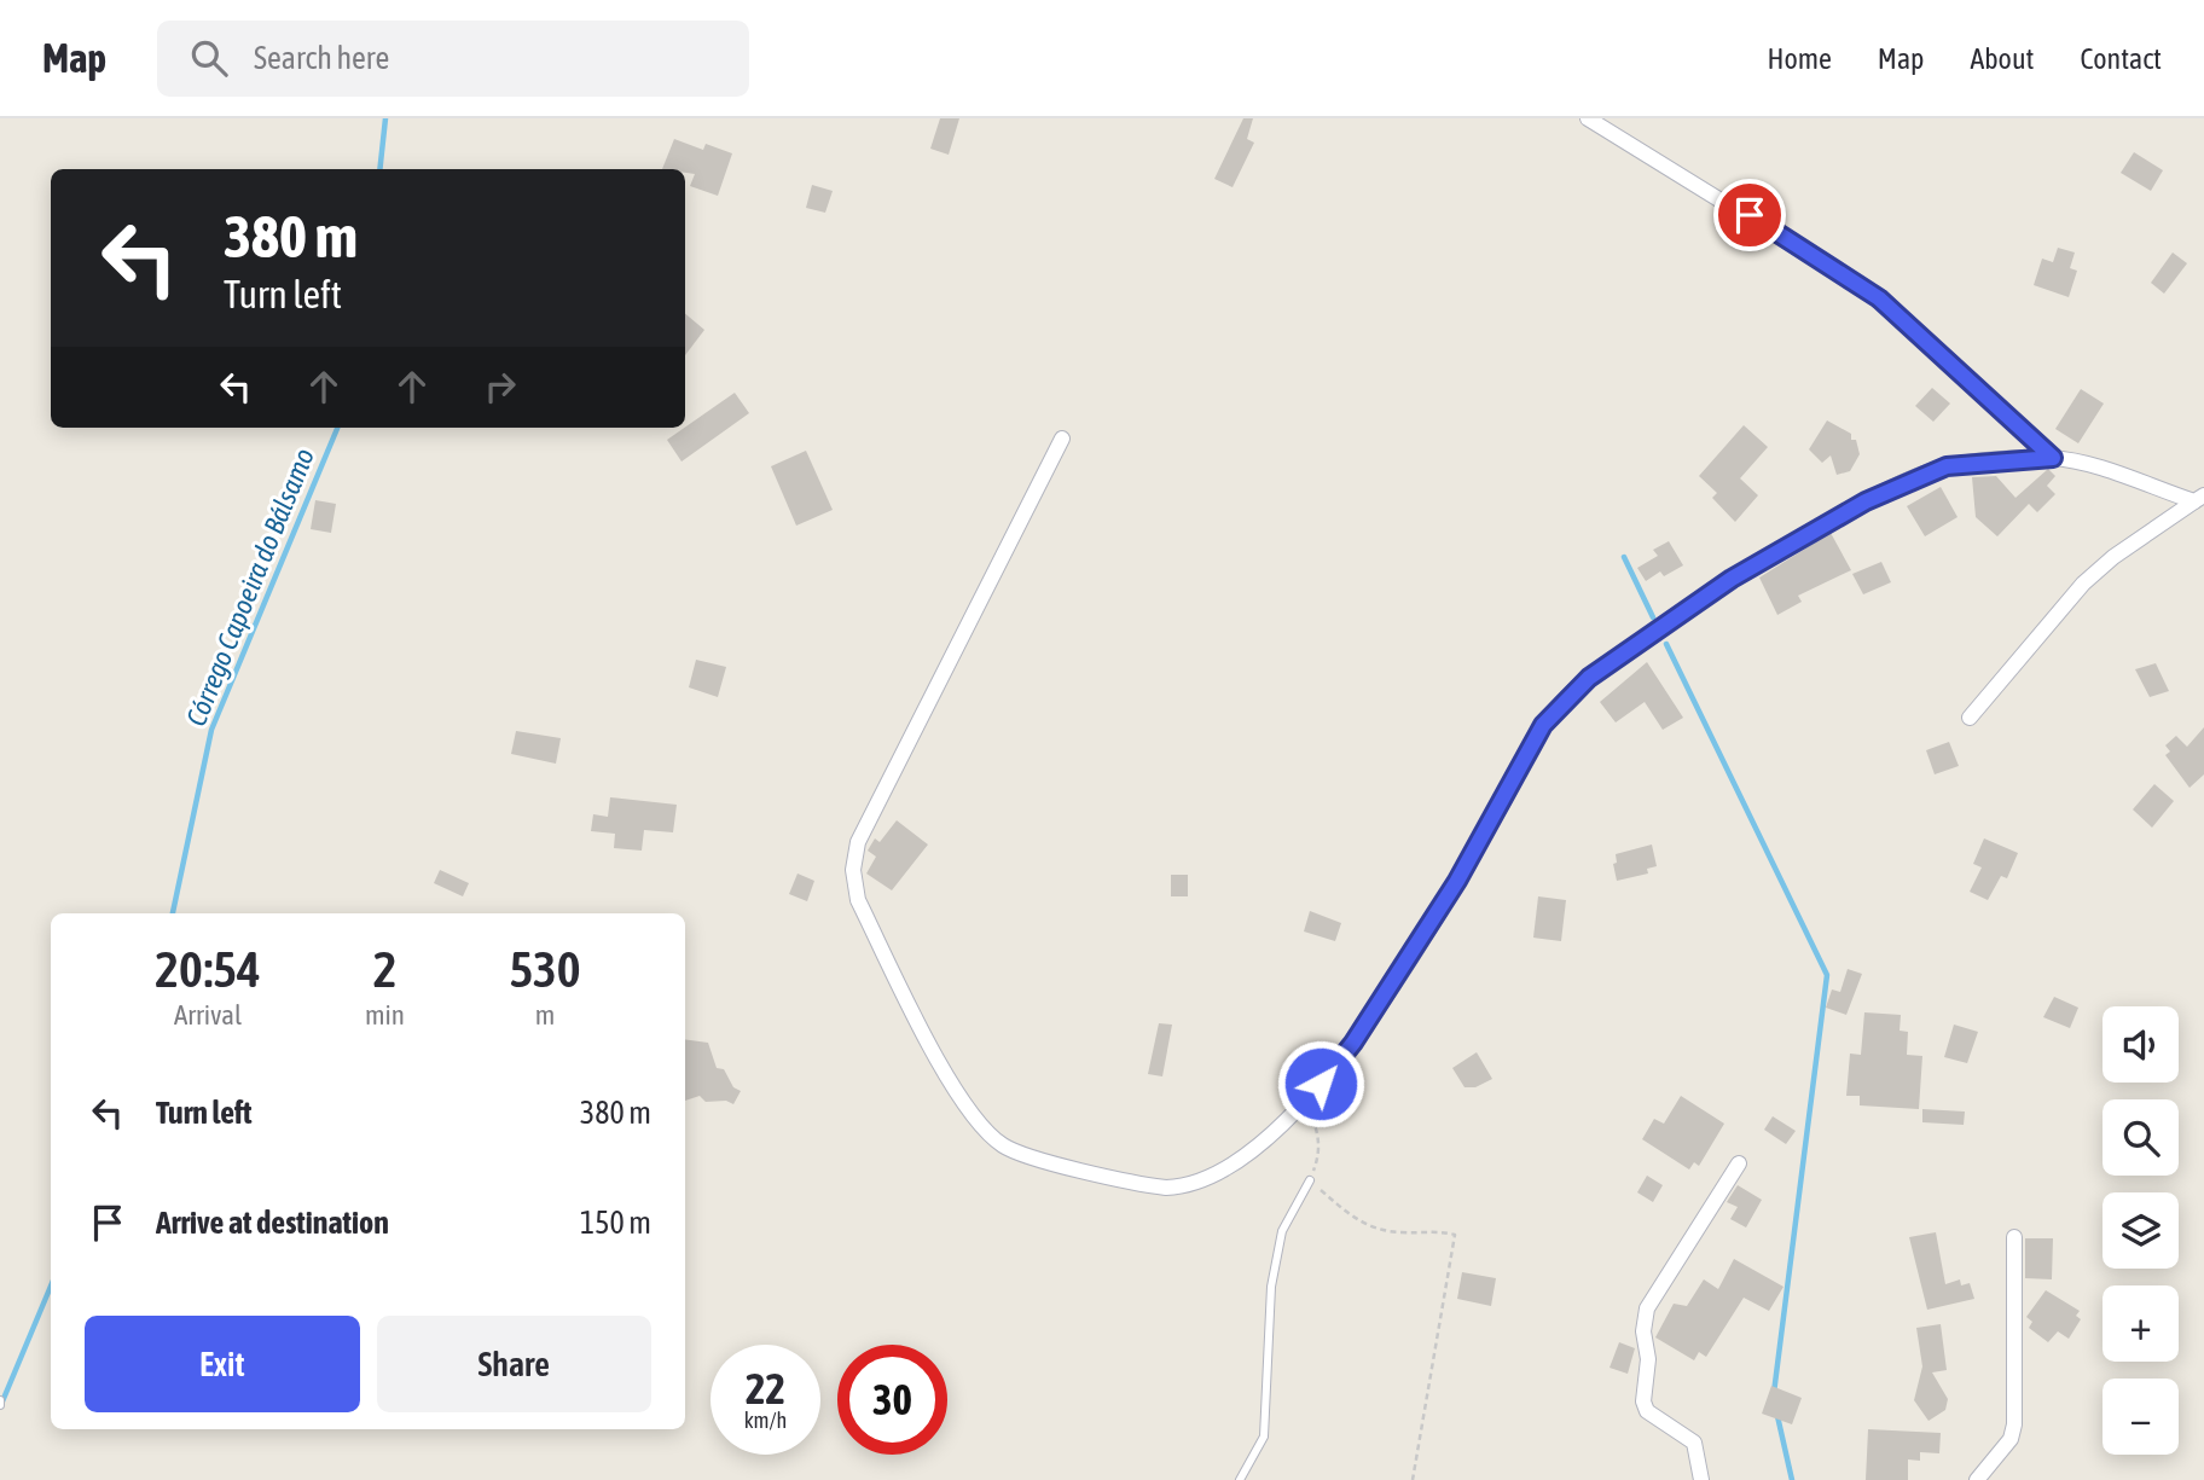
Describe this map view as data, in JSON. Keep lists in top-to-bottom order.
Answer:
{
  "water": ["Córrego Capoeira do Bálsamo"],
  "page": {
    "header": "Map",
    "search": "Search here",
    "nav": [
      "Home",
      "Map",
      "About",
      "Contact"
    ],
    "turn": ["380 m", "Turn left"],
    "eta": [
      "20:54",
      "Arrival",
      "2",
      "min",
      "530",
      "m"
    ],
    "map_buttons": ["+", "−"],
    "list": [
      {
        "name": "Turn left",
        "value": "380 m"
      },
      {
        "name": "Arrive at destination",
        "value": "150 m"
      }
    ],
    "buttons": ["Exit", "Share"],
    "speed": "22 km/h",
    "limit": "30"
  }
}
